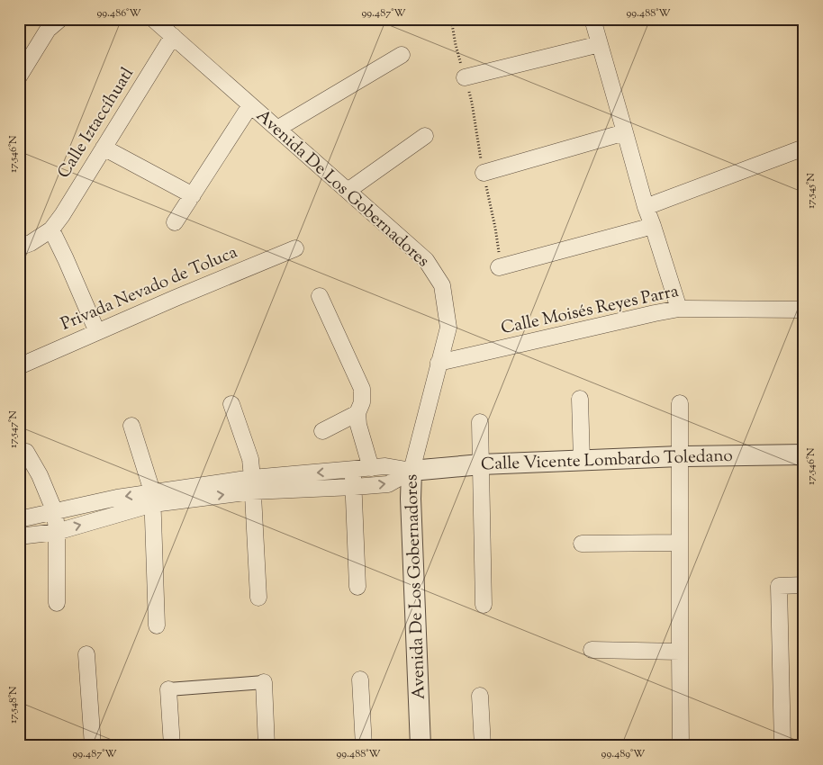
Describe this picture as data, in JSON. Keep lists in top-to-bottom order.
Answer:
{
  "streets": {
    "street": [
      "Calle Iztaccíhuatl",
      "Avenida De Los Gobernadores",
      "Privada Nevado de Toluca",
      "Calle Moisés Reyes Parra",
      "Calle Vicente Lombardo Toledano"
    ]
  },
  "crossings": [
    ["Calle Iztaccíhuatl", "Avenida De Los Gobernadores"],
    ["Avenida De Los Gobernadores", "Calle Moisés Reyes Parra"],
    ["Avenida De Los Gobernadores", "Calle Vicente Lombardo Toledano"]
  ],
  "coordinates": [
    "99.486°W",
    "99.487°W",
    "99.488°W",
    "17.546°N",
    "17.545°N",
    "17.547°N",
    "17.548°N",
    "99.489°W"
  ]
}
